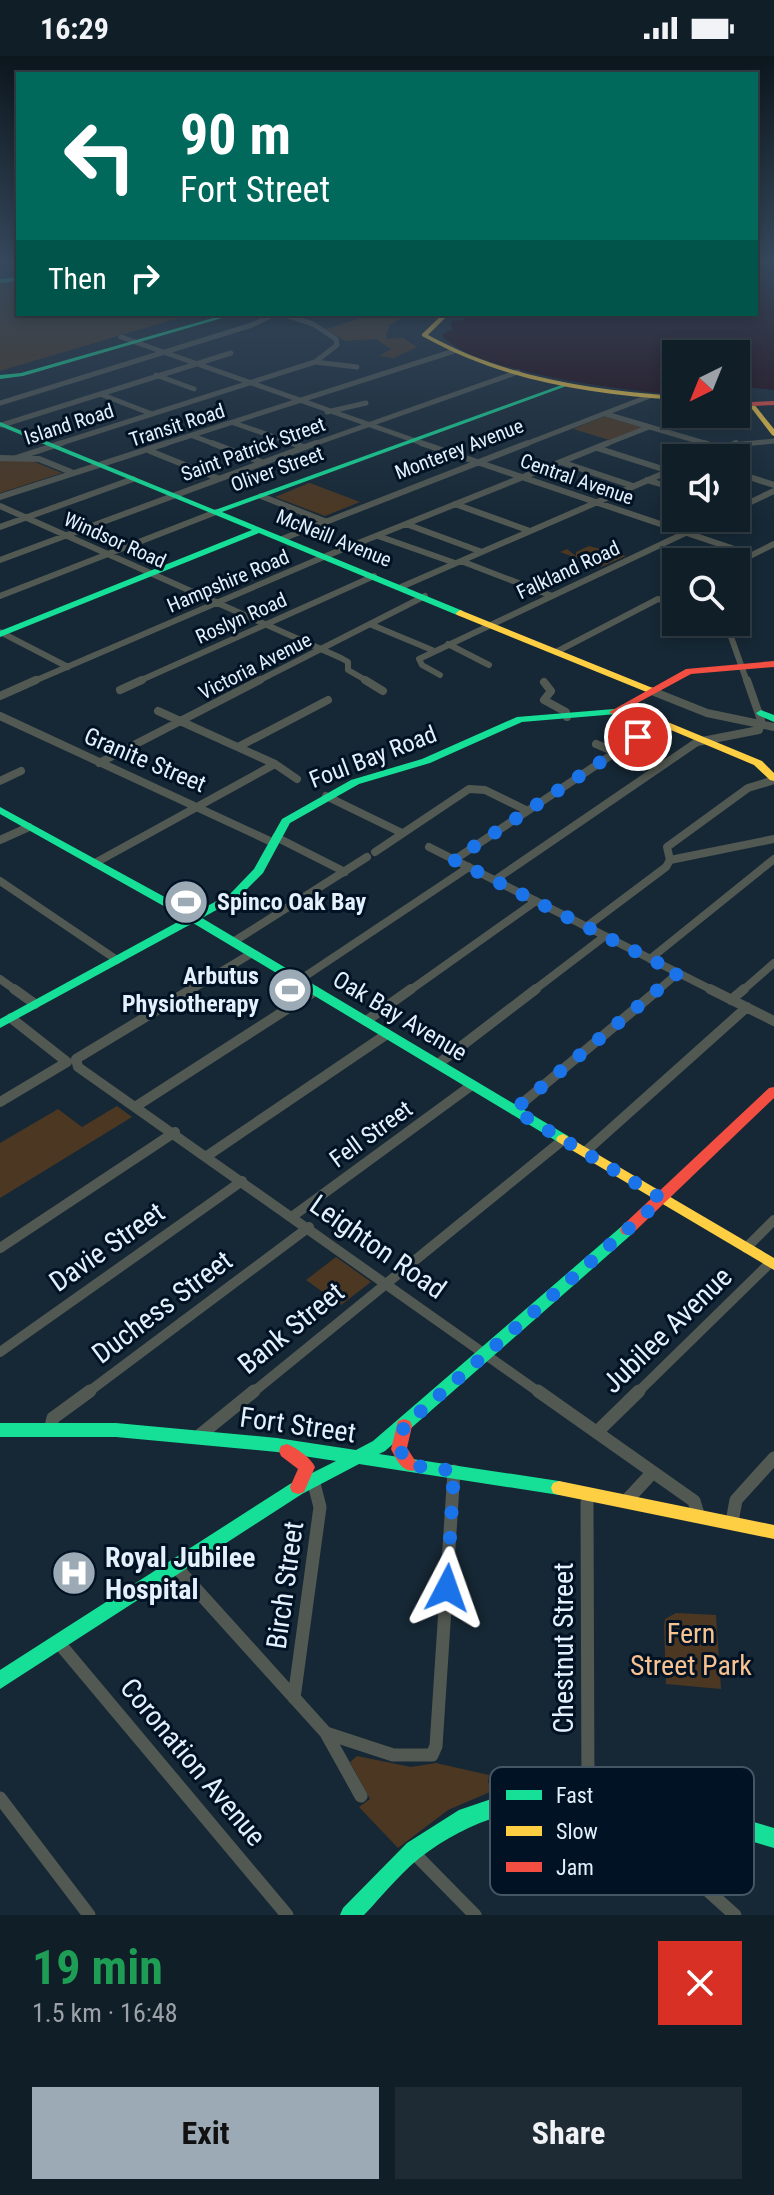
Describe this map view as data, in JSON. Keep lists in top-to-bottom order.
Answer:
{
  "streets": {
    "street": [
      "Island Road",
      "Transit Road",
      "Saint Patrick Street",
      "Monterey Avenue",
      "Oliver Street",
      "Central Avenue",
      "McNeill Avenue",
      "Windsor Road",
      "Falkland Road",
      "Hampshire Road",
      "Roslyn Road",
      "Victoria Avenue",
      "Foul Bay Road",
      "Granite Street",
      "Oak Bay Avenue",
      "Fell Street",
      "Davie Street",
      "Leighton Road",
      "Duchess Street",
      "Bank Street",
      "Jubilee Avenue",
      "Fort Street",
      "Birch Street",
      "Chestnut Street",
      "Coronation Avenue"
    ]
  },
  "crossings": [
    ["Island Road", "Central Avenue"],
    ["Island Road", "McNeill Avenue"],
    ["Transit Road", "Central Avenue"],
    ["Transit Road", "McNeill Avenue"],
    ["Saint Patrick Street", "Central Avenue"],
    ["Saint Patrick Street", "McNeill Avenue"],
    ["Saint Patrick Street", "Windsor Road"],
    ["Monterey Avenue", "Central Avenue"],
    ["Monterey Avenue", "McNeill Avenue"],
    ["Oliver Street", "Central Avenue"],
    ["Oliver Street", "McNeill Avenue"],
    ["Oliver Street", "Windsor Road"],
    ["Central Avenue", "Falkland Road"],
    ["Central Avenue", "Hampshire Road"],
    ["McNeill Avenue", "Falkland Road"],
    ["McNeill Avenue", "Hampshire Road"],
    ["McNeill Avenue", "Roslyn Road"],
    ["McNeill Avenue", "Victoria Avenue"],
    ["McNeill Avenue", "Foul Bay Road"],
    ["Windsor Road", "Hampshire Road"],
    ["Windsor Road", "Roslyn Road"],
    ["Windsor Road", "Victoria Avenue"],
    ["Victoria Avenue", "Granite Street"],
    ["Foul Bay Road", "Granite Street"],
    ["Foul Bay Road", "Oak Bay Avenue"],
    ["Foul Bay Road", "Leighton Road"],
    ["Oak Bay Avenue", "Fell Street"],
    ["Oak Bay Avenue", "Bank Street"],
    ["Oak Bay Avenue", "Jubilee Avenue"],
    ["Fell Street", "Leighton Road"],
    ["Davie Street", "Leighton Road"],
    ["Leighton Road", "Duchess Street"],
    ["Leighton Road", "Bank Street"],
    ["Leighton Road", "Jubilee Avenue"],
    ["Leighton Road", "Fort Street"],
    ["Duchess Street", "Fort Street"],
    ["Bank Street", "Fort Street"]
  ],
  "parks": ["Fern Street Park"],
  "places": {
    "sports": ["Spinco Oak Bay", "Arbutus Physiotherapy"],
    "hospital": ["Royal Jubilee Hospital"]
  },
  "legend": ["Fast", "Slow", "Jam"],
  "north": "bottom left",
  "page": {
    "status": "16:29",
    "turn": ["90 m", "Fort Street"],
    "then": "Then",
    "heading": ["19 min", "1.5 km · 16:48"],
    "buttons": ["Exit", "Share"]
  }
}
